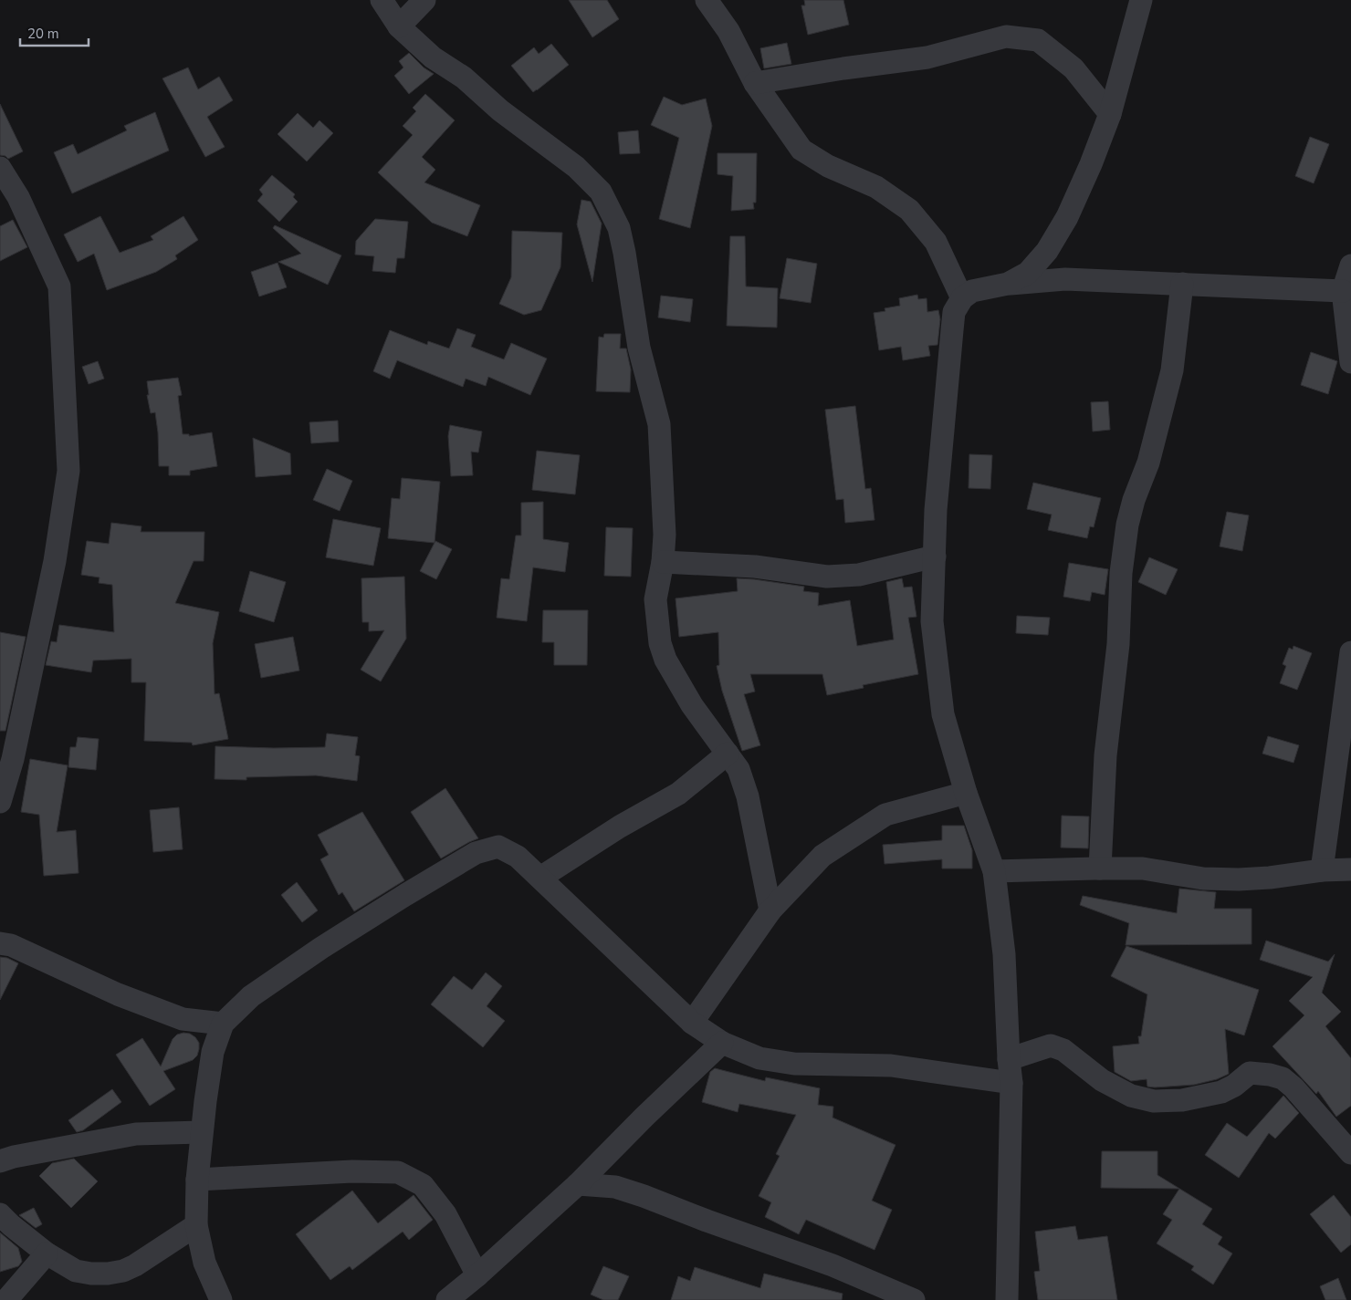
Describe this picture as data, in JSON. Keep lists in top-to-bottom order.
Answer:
{
  "scale_bar": "20 m"
}
